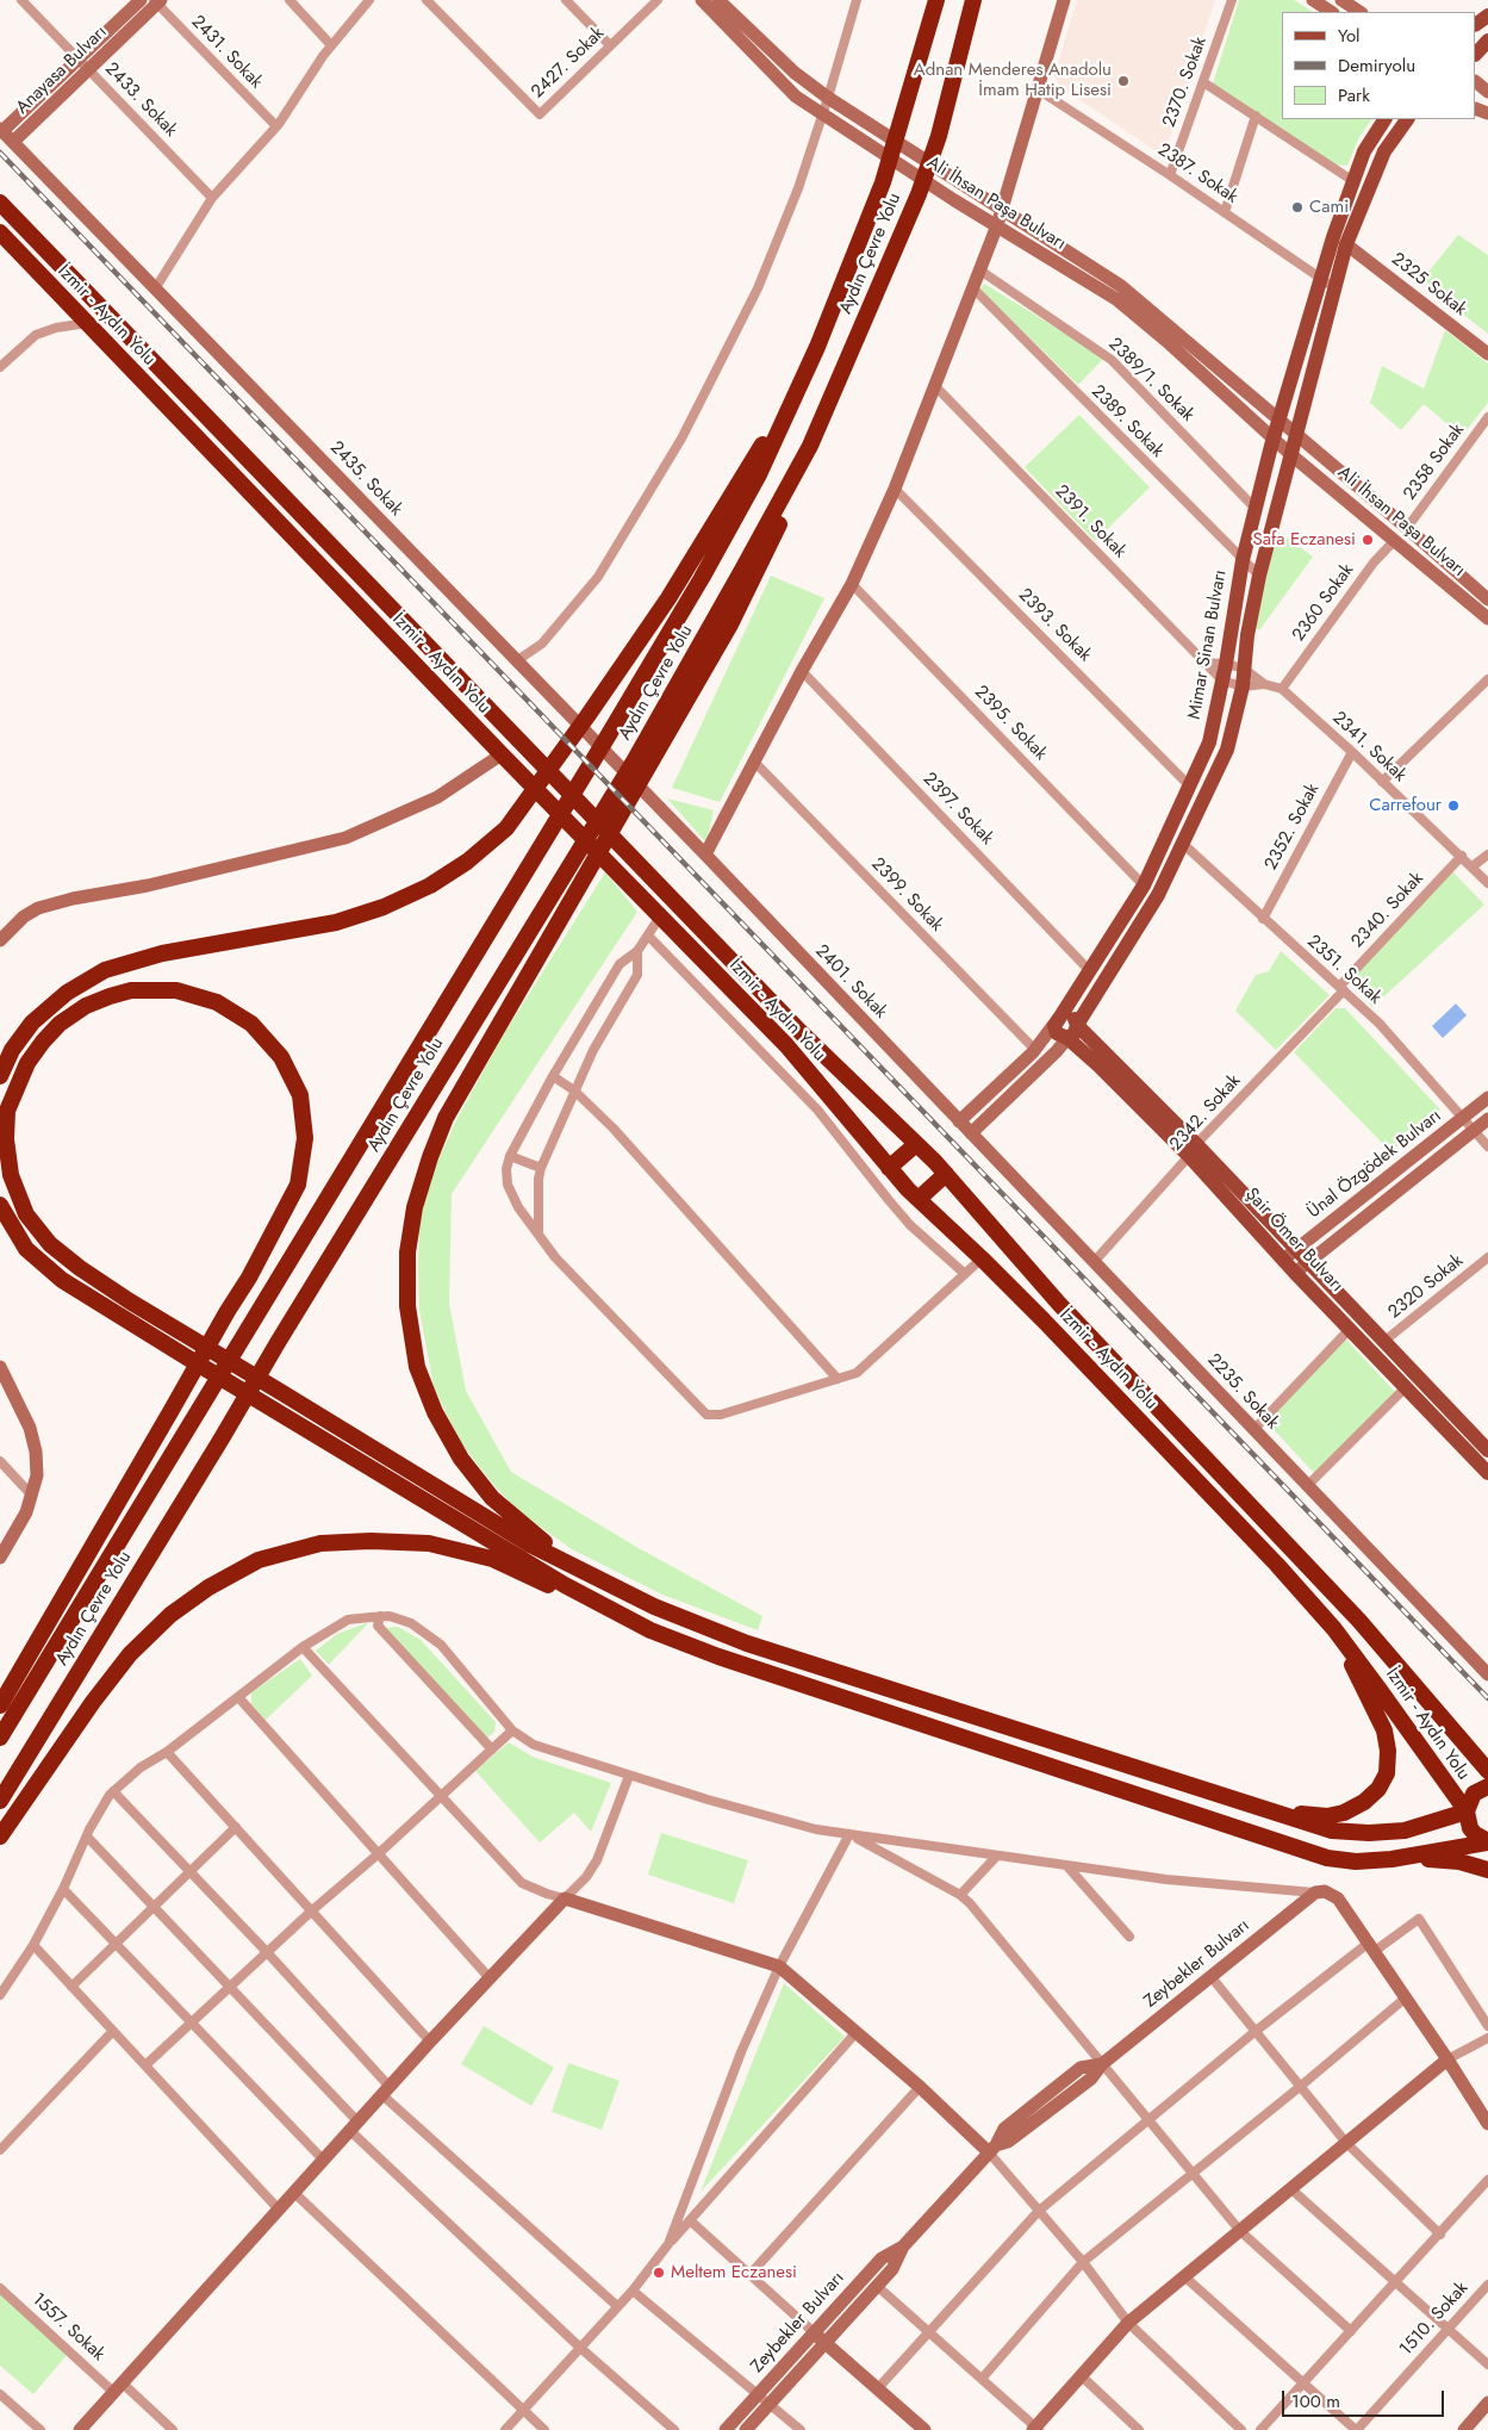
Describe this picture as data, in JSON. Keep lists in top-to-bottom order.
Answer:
{
  "streets": {
    "highway": ["Aydın Çevre Yolu", "İzmir - Aydın Yolu"],
    "main road": ["Mimar Sinan Bulvarı", "Şair Ömer Bulvarı"],
    "street": [
      "2431. Sokak",
      "2427. Sokak",
      "Anayasa Bulvarı",
      "2370. Sokak",
      "2433. Sokak",
      "2387. Sokak",
      "Ali İhsan Paşa Bulvarı",
      "2325 Sokak",
      "2389/1. Sokak",
      "2389. Sokak",
      "2358 Sokak",
      "2435. Sokak",
      "2391. Sokak",
      "2360 Sokak",
      "2393. Sokak",
      "2395. Sokak",
      "2341. Sokak",
      "2397. Sokak",
      "2352. Sokak",
      "2399. Sokak",
      "2340. Sokak",
      "2351. Sokak",
      "2401. Sokak",
      "2342. Sokak",
      "Ünal Özgödek Bulvarı",
      "2320 Sokak",
      "2235. Sokak",
      "Zeybekler Bulvarı",
      "1510. Sokak",
      "1557. Sokak"
    ]
  },
  "crossings": [
    ["2431. Sokak", "Anayasa Bulvarı"],
    ["Anayasa Bulvarı", "2433. Sokak"],
    ["Anayasa Bulvarı", "2435. Sokak"],
    ["2370. Sokak", "2387. Sokak"],
    ["2387. Sokak", "Mimar Sinan Bulvarı"],
    ["Ali İhsan Paşa Bulvarı", "2358 Sokak"],
    ["Ali İhsan Paşa Bulvarı", "2360 Sokak"],
    ["Ali İhsan Paşa Bulvarı", "Mimar Sinan Bulvarı"],
    ["2325 Sokak", "Mimar Sinan Bulvarı"],
    ["2389/1. Sokak", "Mimar Sinan Bulvarı"],
    ["2389. Sokak", "Mimar Sinan Bulvarı"],
    ["2435. Sokak", "2401. Sokak"],
    ["2391. Sokak", "Mimar Sinan Bulvarı"],
    ["2391. Sokak", "2341. Sokak"],
    ["2360 Sokak", "2341. Sokak"],
    ["2393. Sokak", "Mimar Sinan Bulvarı"],
    ["Mimar Sinan Bulvarı", "2395. Sokak"],
    ["Mimar Sinan Bulvarı", "2341. Sokak"],
    ["Mimar Sinan Bulvarı", "2397. Sokak"],
    ["Mimar Sinan Bulvarı", "2399. Sokak"],
    ["Mimar Sinan Bulvarı", "2351. Sokak"],
    ["Mimar Sinan Bulvarı", "2401. Sokak"],
    ["Mimar Sinan Bulvarı", "Şair Ömer Bulvarı"],
    ["2341. Sokak", "2352. Sokak"],
    ["2341. Sokak", "2340. Sokak"],
    ["2352. Sokak", "2351. Sokak"],
    ["2340. Sokak", "2351. Sokak"],
    ["2340. Sokak", "2342. Sokak"],
    ["2351. Sokak", "2342. Sokak"],
    ["2351. Sokak", "Ünal Özgödek Bulvarı"],
    ["2401. Sokak", "2235. Sokak"],
    ["2342. Sokak", "Şair Ömer Bulvarı"],
    ["2342. Sokak", "2235. Sokak"],
    ["Ünal Özgödek Bulvarı", "Şair Ömer Bulvarı"],
    ["Şair Ömer Bulvarı", "2320 Sokak"]
  ],
  "places": [
    "Adnan Menderes Anadolu İmam Hatip Lisesi",
    "Cami",
    "Safa Eczanesi",
    "Carrefour",
    "Meltem Eczanesi"
  ],
  "legend": ["Yol", "Demiryolu", "Park"],
  "scale_bar": "100 m"
}
